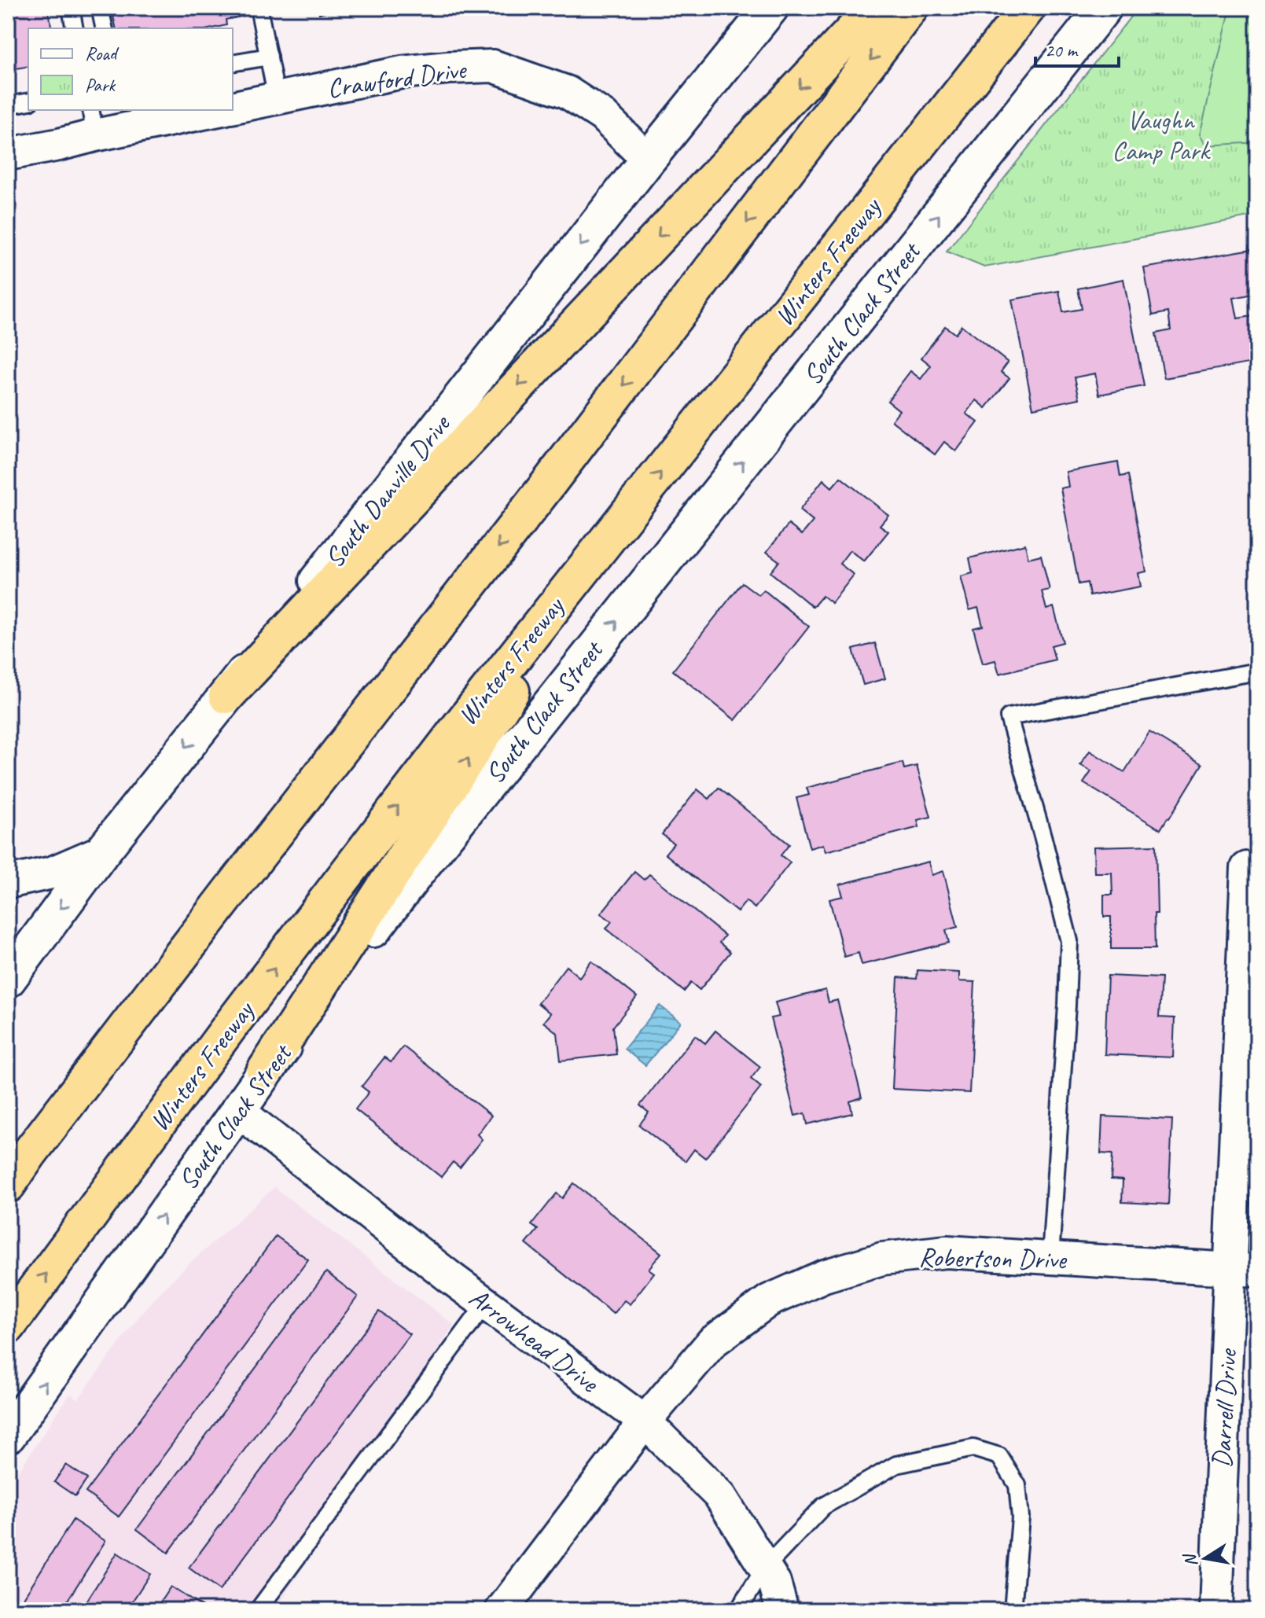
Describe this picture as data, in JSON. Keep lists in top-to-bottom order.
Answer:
{
  "streets": {
    "highway": ["Winters Freeway"],
    "main road": ["South Clack Street", "South Danville Drive"],
    "street": [
      "Crawford Drive",
      "Robertson Drive",
      "Arrowhead Drive",
      "Darrell Drive"
    ]
  },
  "crossings": [
    ["Crawford Drive", "South Danville Drive"],
    ["South Clack Street", "Arrowhead Drive"],
    ["Robertson Drive", "Arrowhead Drive"],
    ["Robertson Drive", "Darrell Drive"]
  ],
  "one_way": ["South Clack Street", "South Danville Drive"],
  "parks": ["Vaughn Camp Park"],
  "legend": ["Road", "Park"],
  "scale_bar": "20 m",
  "north": "left"
}
